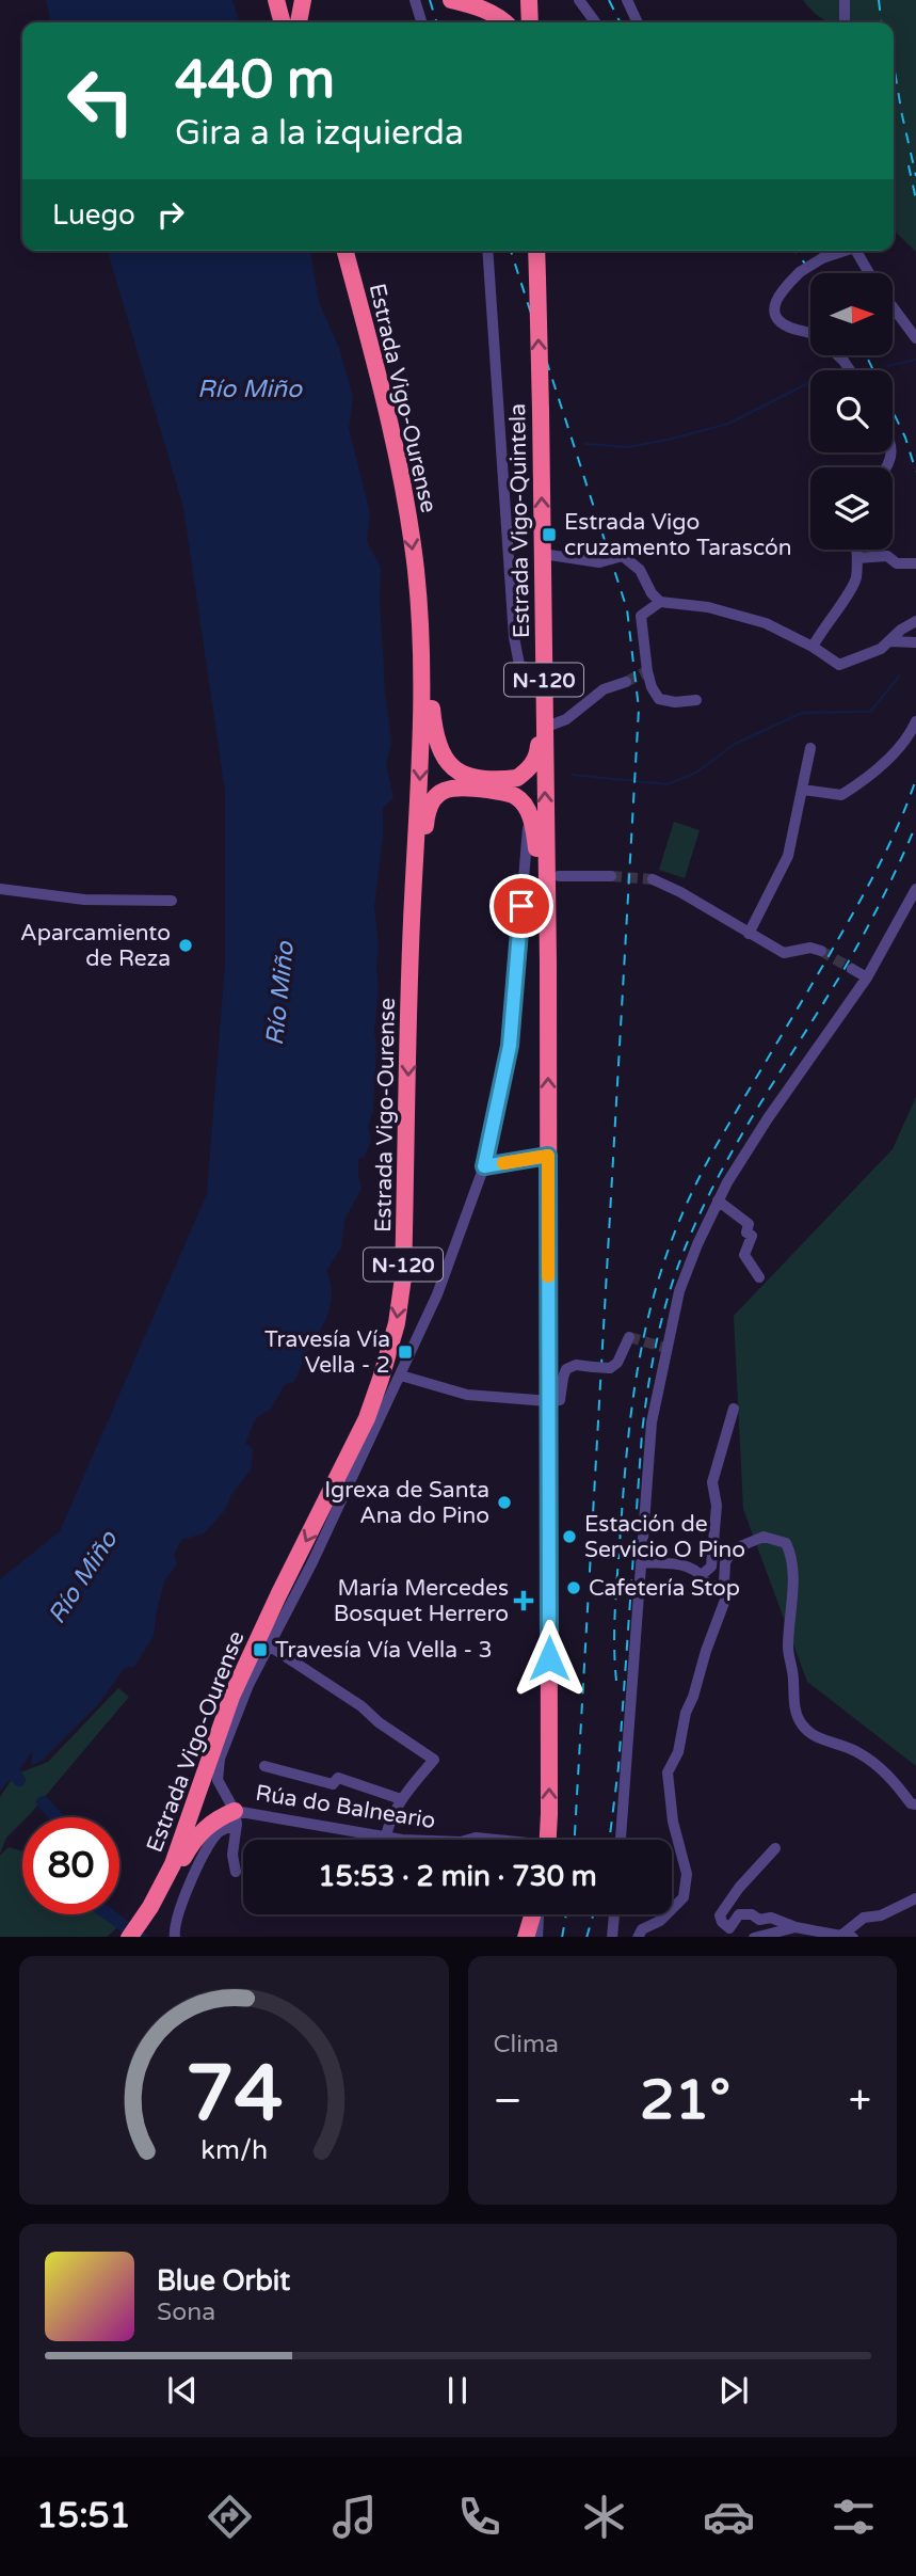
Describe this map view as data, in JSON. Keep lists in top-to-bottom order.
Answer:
{
  "streets": {
    "highway": ["Estrada Vigo-Ourense", "Estrada Vigo-Quintela", "N-120"],
    "street": ["Rúa do Balneario"]
  },
  "crossings": [
    ["Estrada Vigo-Quintela", "N-120"]
  ],
  "one_way": ["Estrada Vigo-Ourense", "Estrada Vigo-Quintela"],
  "water": ["Río Miño"],
  "places": {
    "transit": ["Estrada Vigo cruzamento Tarascón", "Travesía Vía Vella - 2", "Travesía Vía Vella - 3"],
    "other": [
      "Aparcamiento de Reza",
      "Igrexa de Santa Ana do Pino",
      "Estación de Servicio O Pino",
      "Cafetería Stop"
    ],
    "health": ["María Mercedes Bosquet Herrero"]
  },
  "north": "right",
  "page": {
    "turn": ["440 m", "Gira a la izquierda"],
    "then": "Luego",
    "limit": "80",
    "trip": "15:53 · 2 min · 730 m",
    "tile": "Clima",
    "heat": ["−", "21°", "+"],
    "song": ["Blue Orbit", "Sona"],
    "tabs": "15:51",
    "gauge": ["74", "km/h"]
  }
}
